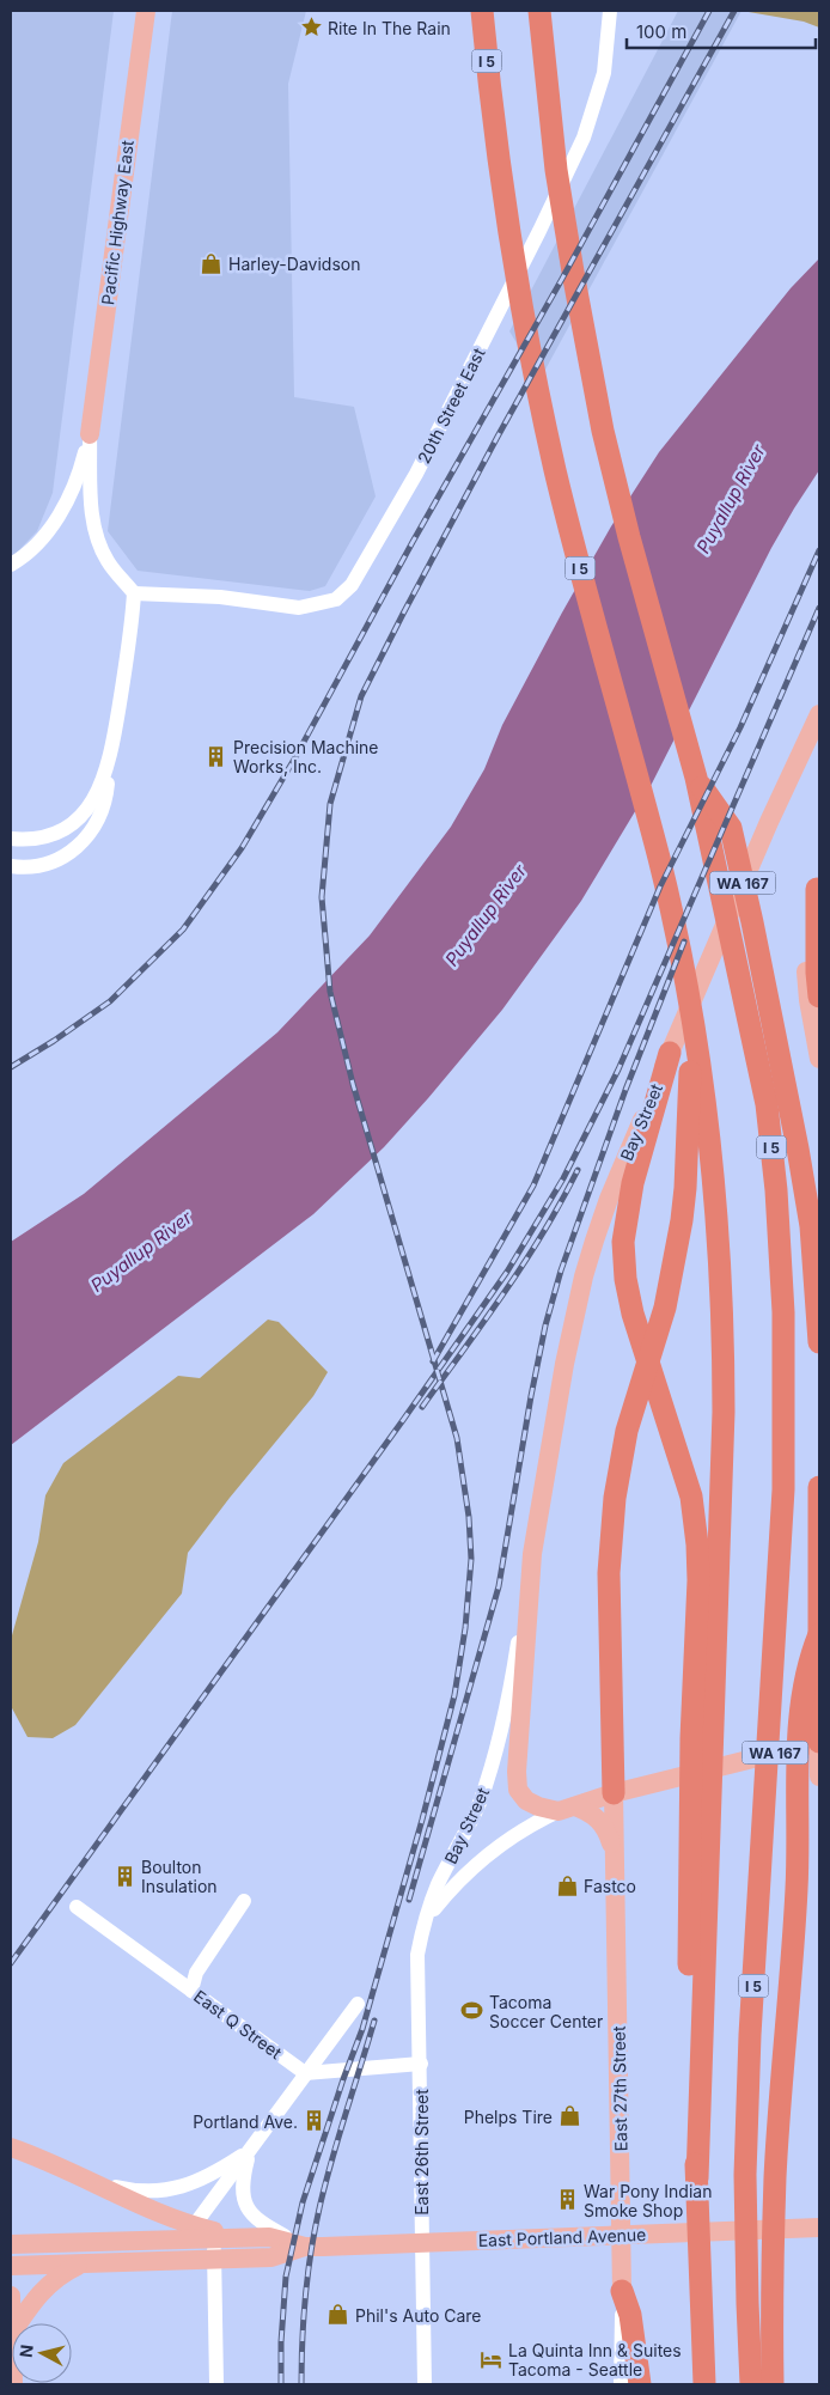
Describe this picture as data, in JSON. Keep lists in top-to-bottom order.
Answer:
{
  "streets": {
    "highway": ["I 5"],
    "main road": [
      "Pacific Highway East",
      "WA 167",
      "Bay Street",
      "East 27th Street",
      "East Portland Avenue"
    ],
    "street": ["20th Street East", "East Q Street", "East 26th Street"]
  },
  "crossings": [
    ["WA 167", "Bay Street"],
    ["Bay Street", "East 27th Street"],
    ["Bay Street", "East 26th Street"],
    ["East 27th Street", "East Portland Avenue"],
    ["East 26th Street", "East Portland Avenue"]
  ],
  "water": ["Puyallup River"],
  "places": {
    "place": ["Rite In The Rain"],
    "shop": [
      "Harley-Davidson",
      "Fastco",
      "Phelps Tire",
      "Phil's Auto Care"
    ],
    "building": [
      "Precision Machine Works, Inc.",
      "Boulton Insulation",
      "Portland Ave.",
      "War Pony Indian Smoke Shop"
    ],
    "sports": ["Tacoma Soccer Center"],
    "hotel": ["La Quinta Inn & Suites Tacoma - Seattle"]
  },
  "scale_bar": "100 m",
  "north": "left"
}
